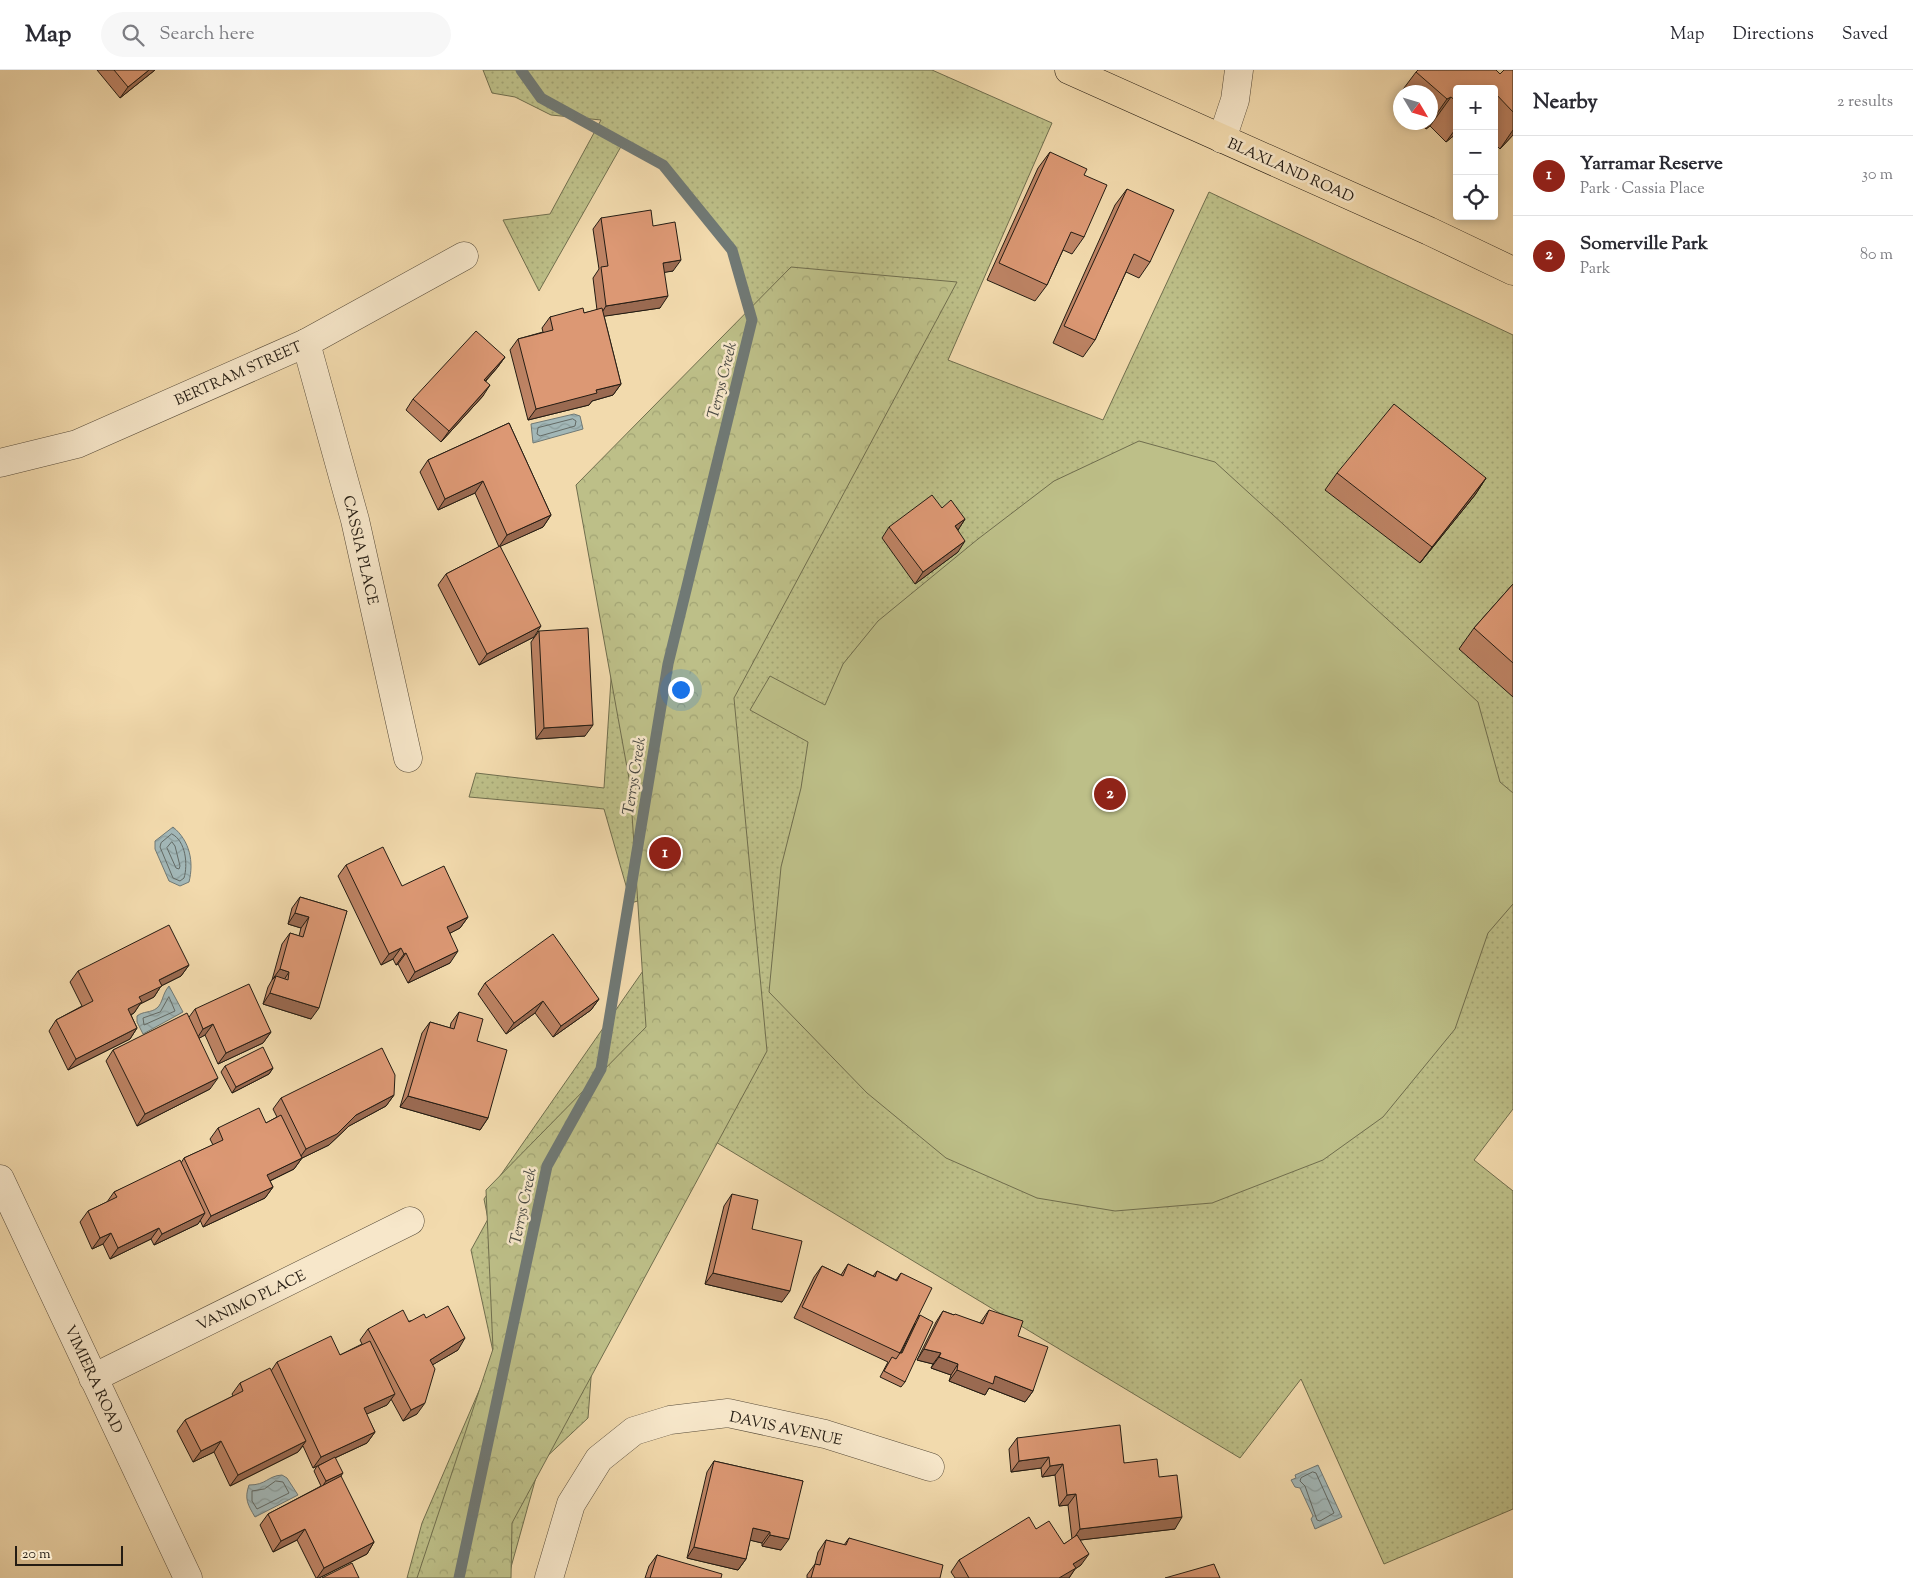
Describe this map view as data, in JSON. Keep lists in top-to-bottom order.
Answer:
{
  "streets": {
    "main road": ["BLAXLAND ROAD"],
    "street": [
      "BERTRAM STREET",
      "CASSIA PLACE",
      "VANIMO PLACE",
      "VIMIERA ROAD",
      "DAVIS AVENUE"
    ]
  },
  "crossings": [
    ["BERTRAM STREET", "CASSIA PLACE"],
    ["VANIMO PLACE", "VIMIERA ROAD"]
  ],
  "water": ["Terrys Creek"],
  "scale_bar": "20 m",
  "north": "bottom right",
  "page": {
    "header": "Map",
    "search": "Search here",
    "nav": ["Map", "Directions", "Saved"],
    "heading": ["Nearby", "2 results"],
    "map_buttons": ["+", "−"],
    "list": [
      {
        "mark": "1",
        "name": "Yarramar Reserve",
        "note": "Park · Cassia Place",
        "value": "30 m"
      },
      {
        "mark": "2",
        "name": "Somerville Park",
        "note": "Park",
        "value": "80 m"
      }
    ],
    "pins": ["2", "1"],
    "scale": "20 m"
  }
}
